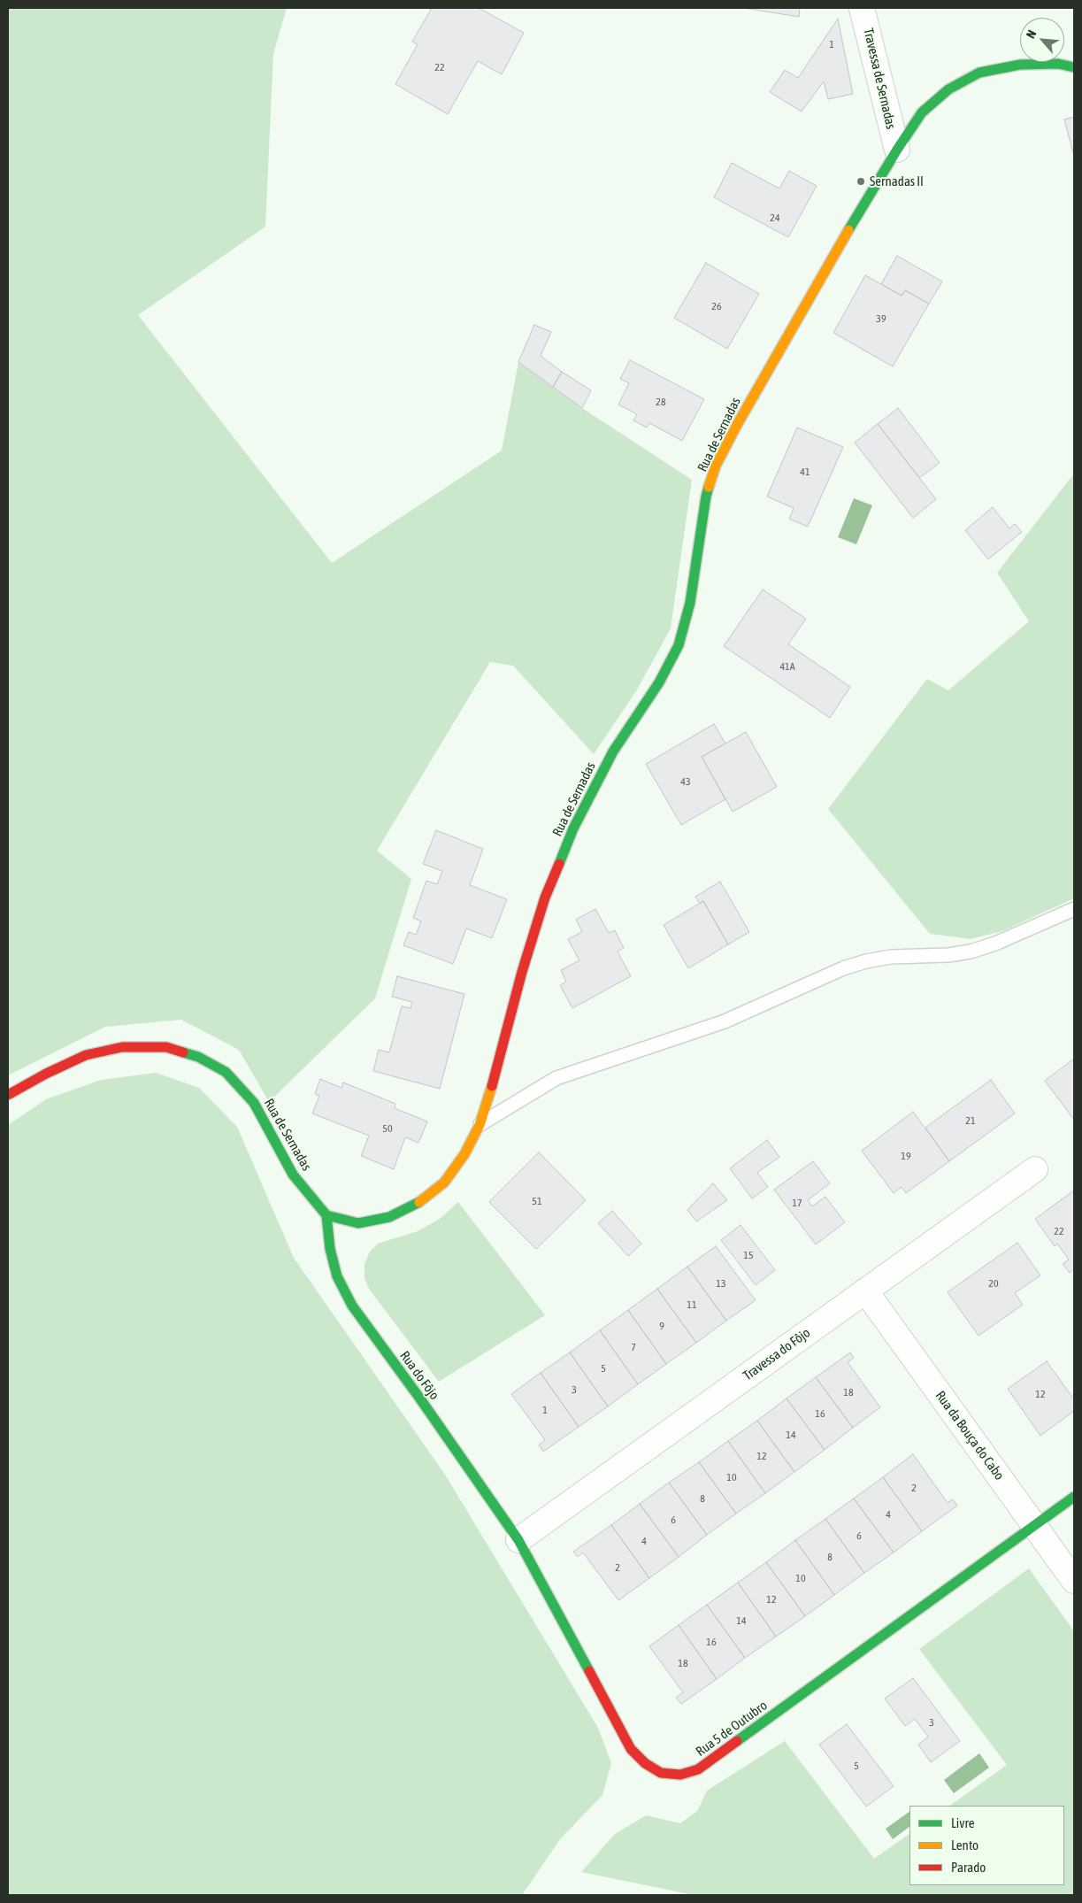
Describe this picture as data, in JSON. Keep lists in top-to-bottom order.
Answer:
{
  "streets": {
    "street": [
      "Travessa de Sernadas",
      "Rua de Sernadas",
      "Travessa do Fôjo",
      "Rua do Fôjo",
      "Rua da Bouça do Cabo",
      "Rua 5 de Outubro"
    ]
  },
  "crossings": [
    ["Travessa de Sernadas", "Rua de Sernadas"],
    ["Rua de Sernadas", "Rua do Fôjo"],
    ["Travessa do Fôjo", "Rua do Fôjo"],
    ["Travessa do Fôjo", "Rua da Bouça do Cabo"],
    ["Travessa do Fôjo", "Rua 5 de Outubro"],
    ["Rua do Fôjo", "Rua 5 de Outubro"],
    ["Rua da Bouça do Cabo", "Rua 5 de Outubro"]
  ],
  "places": ["Sernadas II"],
  "house_numbers": [
    "1",
    "22",
    "24",
    "26",
    "39",
    "28",
    "41",
    "41A",
    "43",
    "21",
    "50",
    "19",
    "51",
    "17",
    "22",
    "15",
    "13",
    "20",
    "11",
    "9",
    "7",
    "5",
    "3",
    "18",
    "12",
    "1",
    "16",
    "14",
    "12",
    "10",
    "2",
    "8",
    "4",
    "6",
    "6",
    "4",
    "8",
    "2",
    "10",
    "12",
    "14",
    "16",
    "18",
    "3",
    "5"
  ],
  "legend": ["Livre", "Lento", "Parado"],
  "north": "top left"
}
